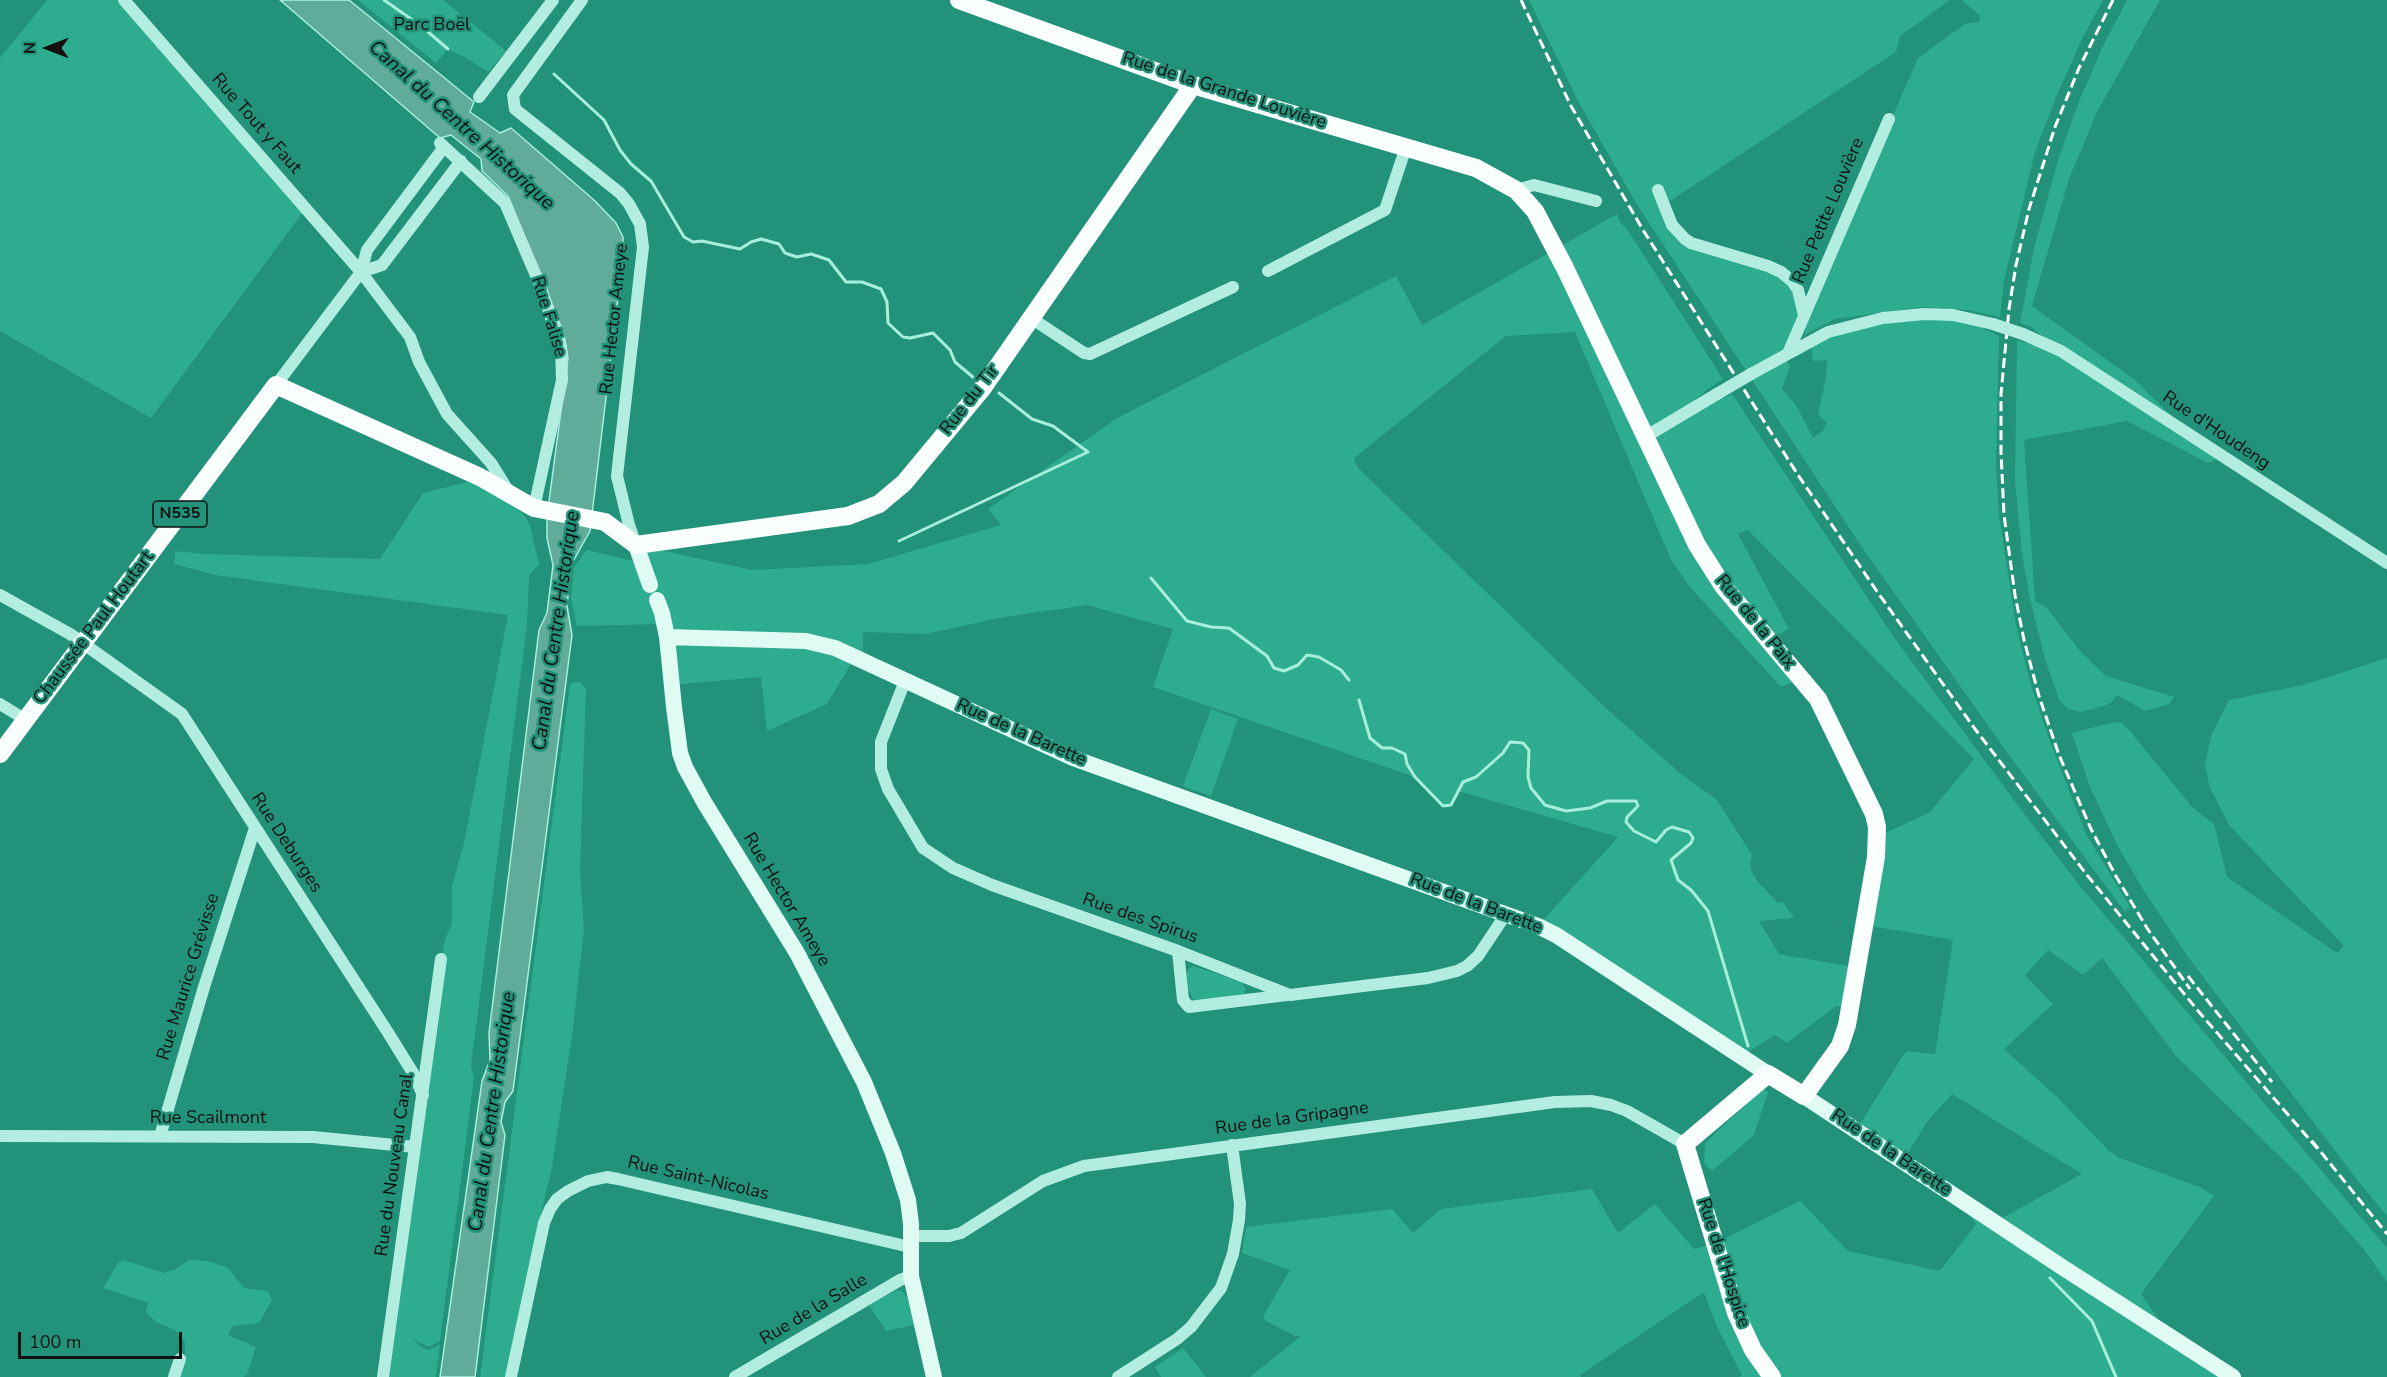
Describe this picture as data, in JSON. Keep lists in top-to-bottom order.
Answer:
{
  "streets": {
    "main road": [
      "Rue de la Grande Louvière",
      "Rue du Tir",
      "N535",
      "Rue de la Paix",
      "Chaussée Paul Houtart",
      "Rue de la Barette",
      "Rue de l'Hospice"
    ],
    "street": [
      "Rue Tout y Faut",
      "Rue Petite Louvière",
      "Rue Falise",
      "Rue Hector Ameye",
      "Rue d'Houdeng",
      "Rue Deburges",
      "Rue des Spirus",
      "Rue Maurice Grévisse",
      "Rue Scailmont",
      "Rue de la Gripagne",
      "Rue du Nouveau Canal",
      "Rue Saint-Nicolas",
      "Rue de la Salle"
    ]
  },
  "crossings": [
    ["Rue de la Grande Louvière", "Rue du Tir"],
    ["Rue de la Grande Louvière", "Rue de la Paix"],
    ["Rue Tout y Faut", "Chaussée Paul Houtart"],
    ["Rue Petite Louvière", "Rue d'Houdeng"],
    ["Rue Falise", "Chaussée Paul Houtart"],
    ["Rue Hector Ameye", "Rue du Tir"],
    ["Rue Hector Ameye", "Rue de la Barette"],
    ["Rue Hector Ameye", "Rue de la Gripagne"],
    ["Rue Hector Ameye", "Rue Saint-Nicolas"],
    ["Rue Hector Ameye", "Rue de la Salle"],
    ["Rue d'Houdeng", "Rue de la Paix"],
    ["Rue de la Paix", "Rue de la Barette"],
    ["Chaussée Paul Houtart", "Rue Deburges"],
    ["Rue de la Barette", "Rue des Spirus"],
    ["Rue Deburges", "Rue Maurice Grévisse"],
    ["Rue Deburges", "Rue du Nouveau Canal"],
    ["Rue Maurice Grévisse", "Rue Scailmont"],
    ["Rue Scailmont", "Rue du Nouveau Canal"],
    ["Rue de la Gripagne", "Rue Saint-Nicolas"],
    ["Rue de la Gripagne", "Rue de l'Hospice"]
  ],
  "water": ["Canal du Centre Historique"],
  "parks": ["Parc Boël"],
  "scale_bar": "100 m",
  "north": "left"
}
